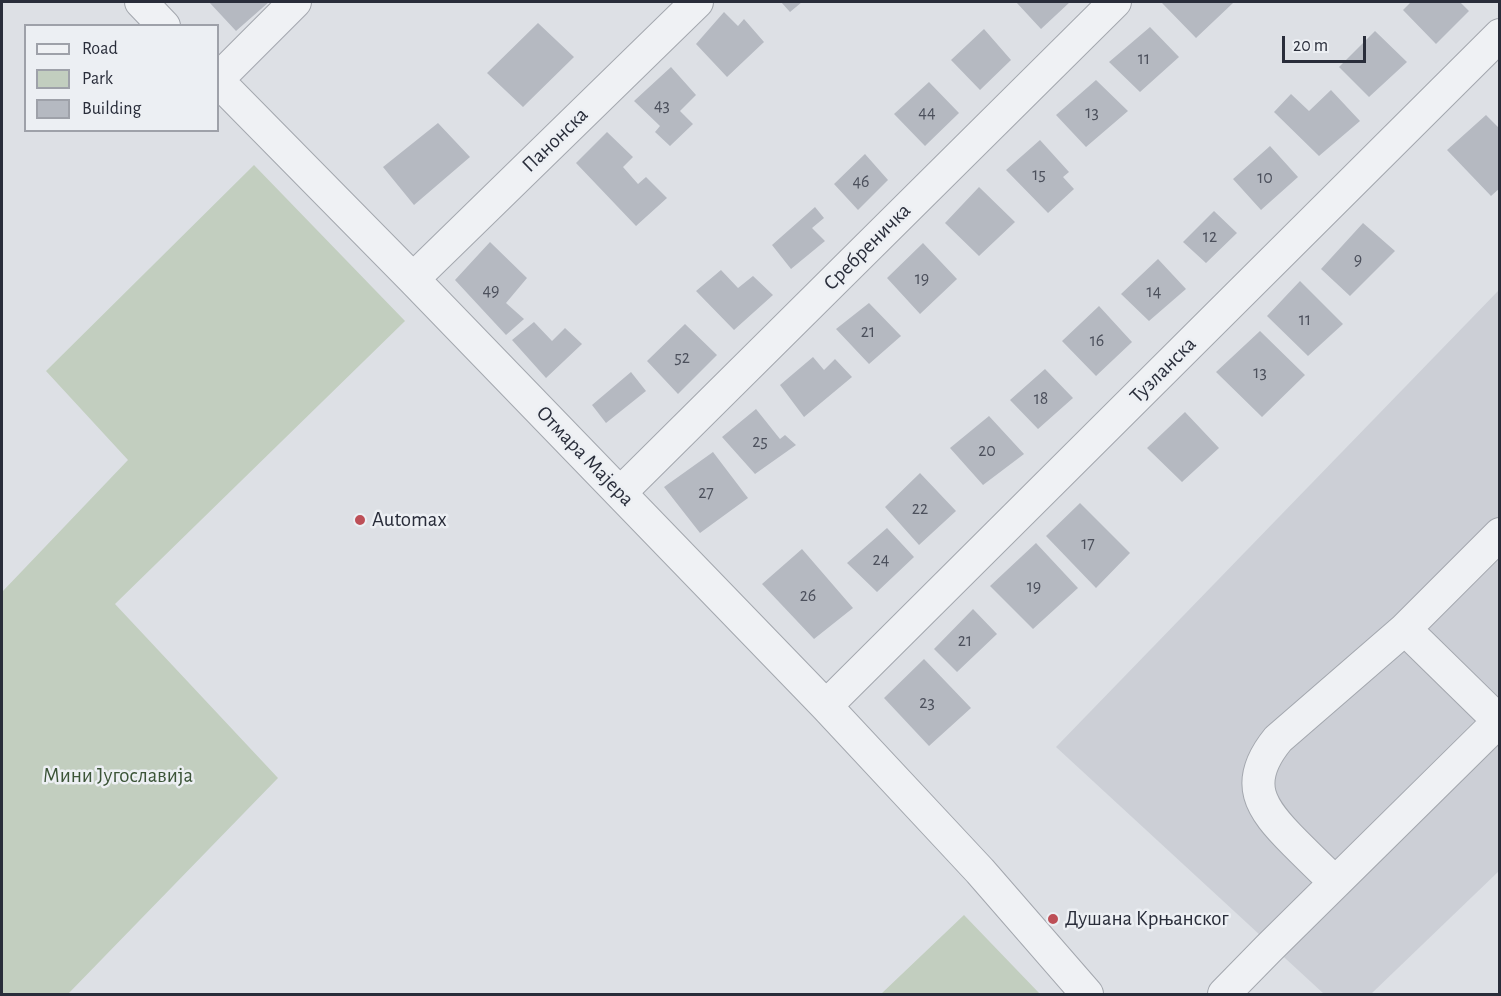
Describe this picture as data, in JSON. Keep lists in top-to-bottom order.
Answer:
{
  "streets": {
    "street": [
      "Панонска",
      "Сребреничка",
      "Тузланска",
      "Отмара Мајера"
    ]
  },
  "crossings": [
    ["Панонска", "Отмара Мајера"],
    ["Сребреничка", "Отмара Мајера"],
    ["Тузланска", "Отмара Мајера"]
  ],
  "parks": ["Мини Југославија"],
  "places": ["Automax", "Душана Крњанског"],
  "house_numbers": [
    "11",
    "43",
    "44",
    "13",
    "15",
    "10",
    "46",
    "12",
    "9",
    "19",
    "49",
    "14",
    "11",
    "21",
    "16",
    "52",
    "13",
    "18",
    "25",
    "20",
    "27",
    "22",
    "17",
    "24",
    "19",
    "26",
    "21",
    "23"
  ],
  "legend": ["Road", "Park", "Building"],
  "scale_bar": "20 m"
}
